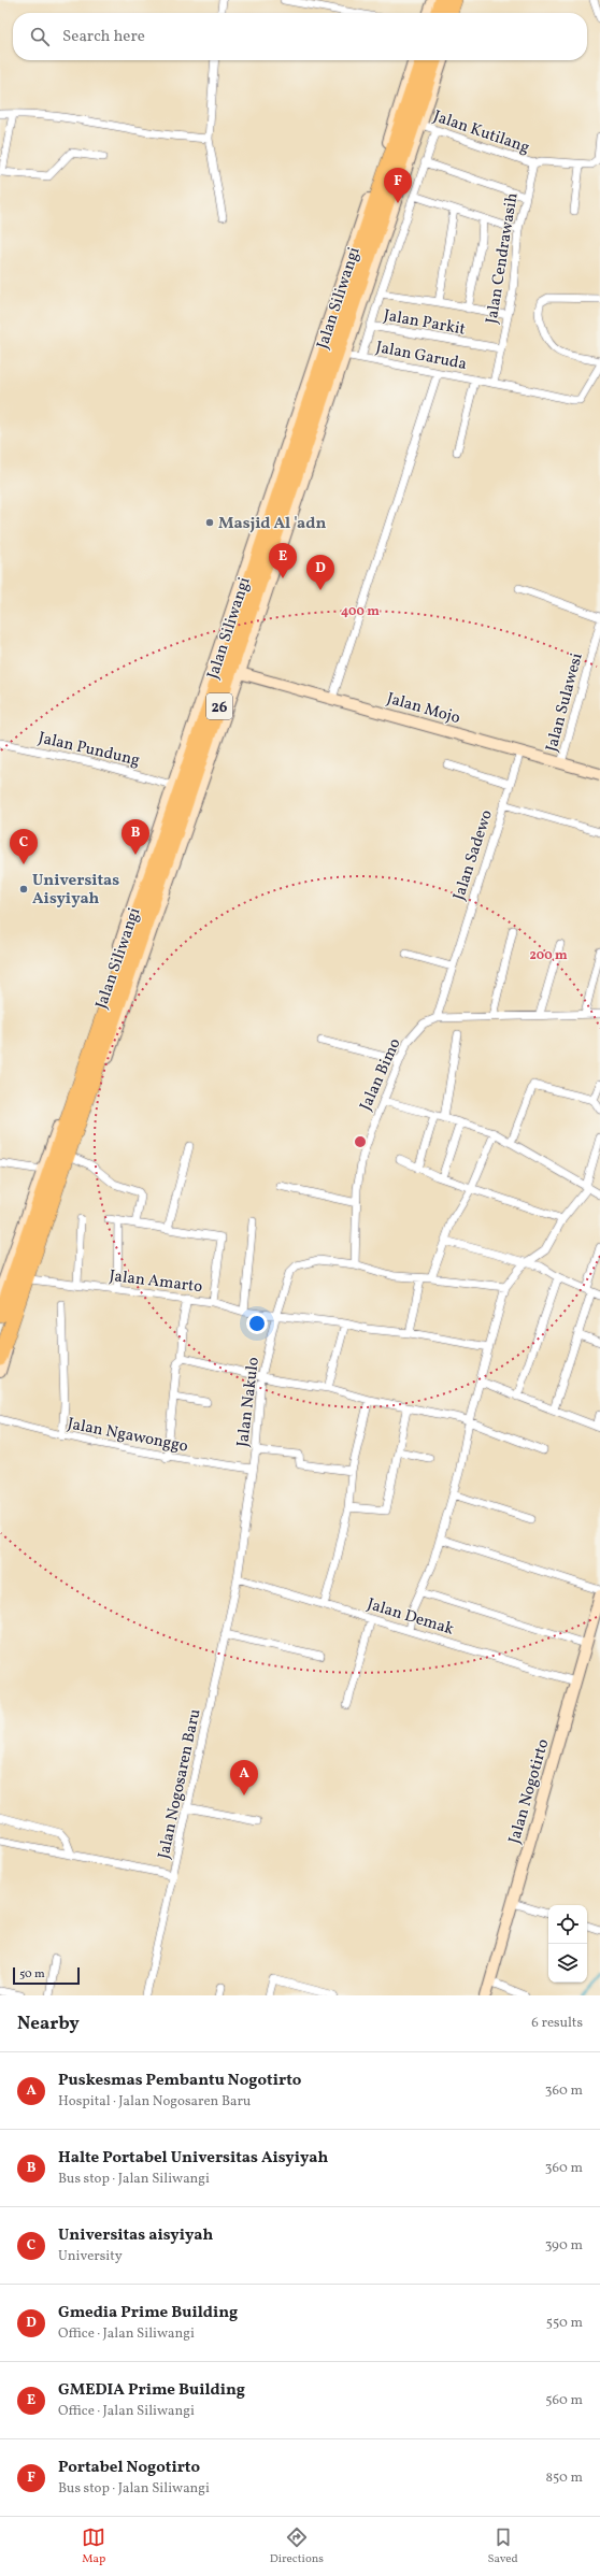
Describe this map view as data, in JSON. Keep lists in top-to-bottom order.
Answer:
{
  "streets": {
    "highway": ["Jalan Siliwangi", "26"],
    "street": [
      "Jalan Kutilang",
      "Jalan Cendrawasih",
      "Jalan Parkit",
      "Jalan Garuda",
      "Jalan Sulawesi",
      "Jalan Mojo",
      "Jalan Pundung",
      "Jalan Sadewo",
      "Jalan Bimo",
      "Jalan Amarto",
      "Jalan Nakulo",
      "Jalan Ngawonggo",
      "Jalan Demak",
      "Jalan Nogosaren Baru",
      "Jalan Nogotirto"
    ]
  },
  "crossings": [
    ["Jalan Kutilang", "Jalan Cendrawasih"],
    ["Jalan Kutilang", "Jalan Siliwangi"],
    ["Jalan Cendrawasih", "Jalan Parkit"],
    ["Jalan Cendrawasih", "Jalan Garuda"],
    ["Jalan Sulawesi", "Jalan Mojo"],
    ["Jalan Mojo", "Jalan Sadewo"],
    ["Jalan Sadewo", "Jalan Bimo"],
    ["Jalan Bimo", "Jalan Nakulo"],
    ["Jalan Amarto", "Jalan Nakulo"],
    ["Jalan Nakulo", "Jalan Ngawonggo"],
    ["Jalan Nakulo", "Jalan Demak"],
    ["Jalan Nakulo", "Jalan Nogosaren Baru"],
    ["Jalan Demak", "Jalan Nogosaren Baru"],
    ["Jalan Demak", "Jalan Nogotirto"]
  ],
  "places": ["Masjid Al 'adn", "Universitas Aisyiyah"],
  "scale_bar": "50 m",
  "page": {
    "search": "Search here",
    "pins": [
      "F",
      "E",
      "D",
      "B",
      "C",
      "A"
    ],
    "scale": "50 m",
    "heading": ["Nearby", "6 results"],
    "list": [
      {
        "mark": "A",
        "name": "Puskesmas Pembantu Nogotirto",
        "note": "Hospital · Jalan Nogosaren Baru",
        "value": "360 m"
      },
      {
        "mark": "B",
        "name": "Halte Portabel Universitas Aisyiyah",
        "note": "Bus stop · Jalan Siliwangi",
        "value": "360 m"
      },
      {
        "mark": "C",
        "name": "Universitas aisyiyah",
        "note": "University",
        "value": "390 m"
      },
      {
        "mark": "D",
        "name": "Gmedia Prime Building",
        "note": "Office · Jalan Siliwangi",
        "value": "550 m"
      },
      {
        "mark": "E",
        "name": "GMEDIA Prime Building",
        "note": "Office · Jalan Siliwangi",
        "value": "560 m"
      },
      {
        "mark": "F",
        "name": "Portabel Nogotirto",
        "note": "Bus stop · Jalan Siliwangi",
        "value": "850 m"
      }
    ],
    "nav": ["Map", "Directions", "Saved"]
  },
  "rings": ["400 m", "200 m"]
}
